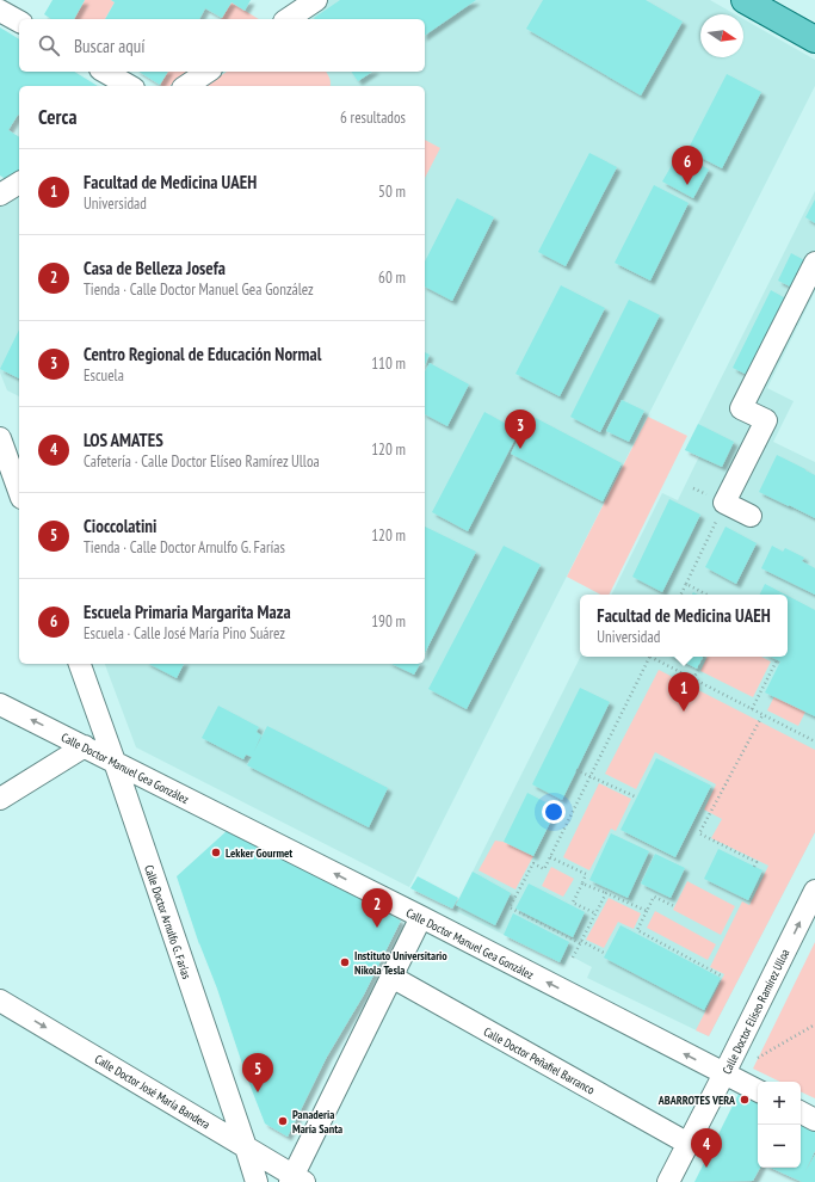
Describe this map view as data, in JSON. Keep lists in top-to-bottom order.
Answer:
{
  "streets": {
    "street": [
      "Calle Doctor Manuel Gea González",
      "Calle Doctor Arnulfo G. Farías",
      "Calle Doctor Elíseo Ramírez Ulloa",
      "Calle Doctor Peñafiel Barranco",
      "Calle Doctor José María Bandera"
    ]
  },
  "crossings": [
    ["Calle Doctor Manuel Gea González", "Calle Doctor Arnulfo G. Farías"],
    ["Calle Doctor Manuel Gea González", "Calle Doctor Elíseo Ramírez Ulloa"],
    ["Calle Doctor Arnulfo G. Farías", "Calle Doctor José María Bandera"],
    ["Calle Doctor Elíseo Ramírez Ulloa", "Calle Doctor Peñafiel Barranco"]
  ],
  "one_way": ["Calle Doctor Manuel Gea González", "Calle Doctor Elíseo Ramírez Ulloa", "Calle Doctor José María Bandera"],
  "places": [
    "Lekker Gourmet",
    "Instituto Universitario Nikola Tesla",
    "ABARROTES VERA",
    "Panaderia María Santa"
  ],
  "north": "right",
  "page": {
    "search": "Buscar aquí",
    "heading": ["Cerca", "6 resultados"],
    "pins": [
      "6",
      "3",
      "1",
      "2",
      "5",
      "4"
    ],
    "list": [
      {
        "mark": "1",
        "name": "Facultad de Medicina UAEH",
        "note": "Universidad",
        "value": "50 m"
      },
      {
        "mark": "2",
        "name": "Casa de Belleza Josefa",
        "note": "Tienda · Calle Doctor Manuel Gea González",
        "value": "60 m"
      },
      {
        "mark": "3",
        "name": "Centro Regional de Educación Normal",
        "note": "Escuela",
        "value": "110 m"
      },
      {
        "mark": "4",
        "name": "LOS AMATES",
        "note": "Cafetería · Calle Doctor Elíseo Ramírez Ulloa",
        "value": "120 m"
      },
      {
        "mark": "5",
        "name": "Cioccolatini",
        "note": "Tienda · Calle Doctor Arnulfo G. Farías",
        "value": "120 m"
      },
      {
        "mark": "6",
        "name": "Escuela Primaria Margarita Maza",
        "note": "Escuela · Calle José María Pino Suárez",
        "value": "190 m"
      }
    ],
    "popup": ["Facultad de Medicina UAEH", "Universidad"],
    "map_buttons": ["+", "−"]
  }
}
